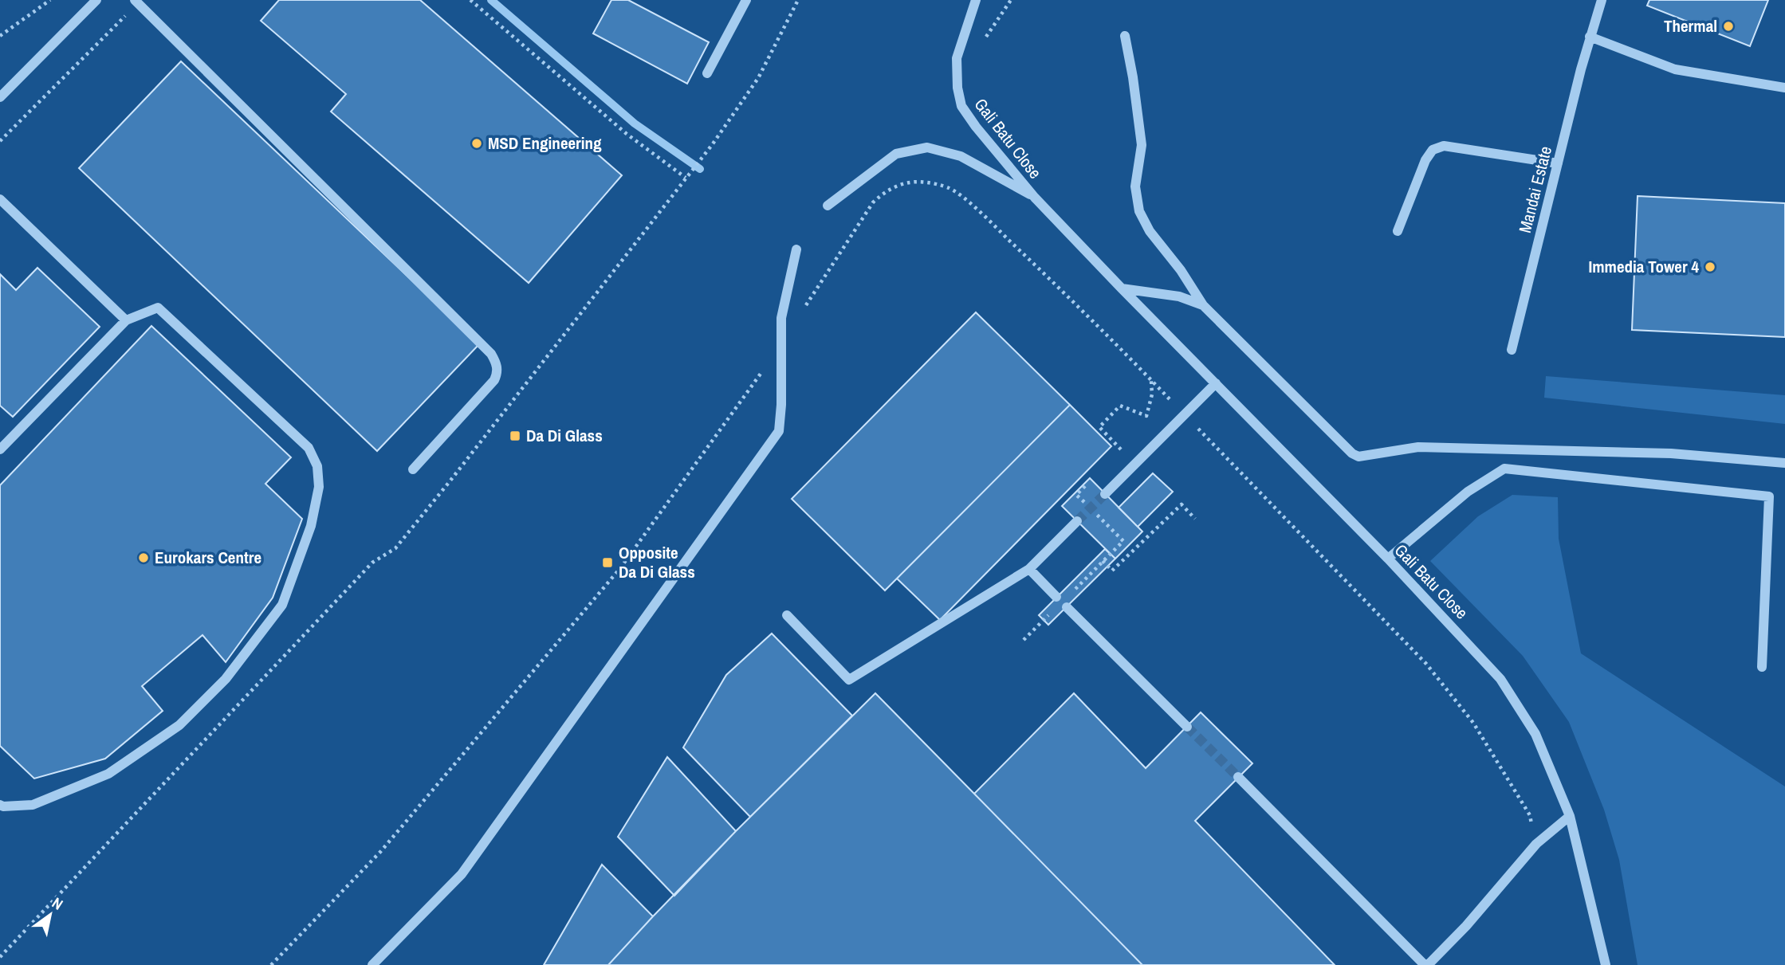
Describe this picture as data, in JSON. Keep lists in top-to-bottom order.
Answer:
{
  "streets": {
    "street": ["Gali Batu Close", "Mandai Estate"]
  },
  "places": {
    "other": [
      "Thermal",
      "MSD Engineering",
      "Immedia Tower 4",
      "Eurokars Centre"
    ],
    "transit": ["Da Di Glass", "Opposite Da Di Glass"]
  },
  "north": "top right"
}
